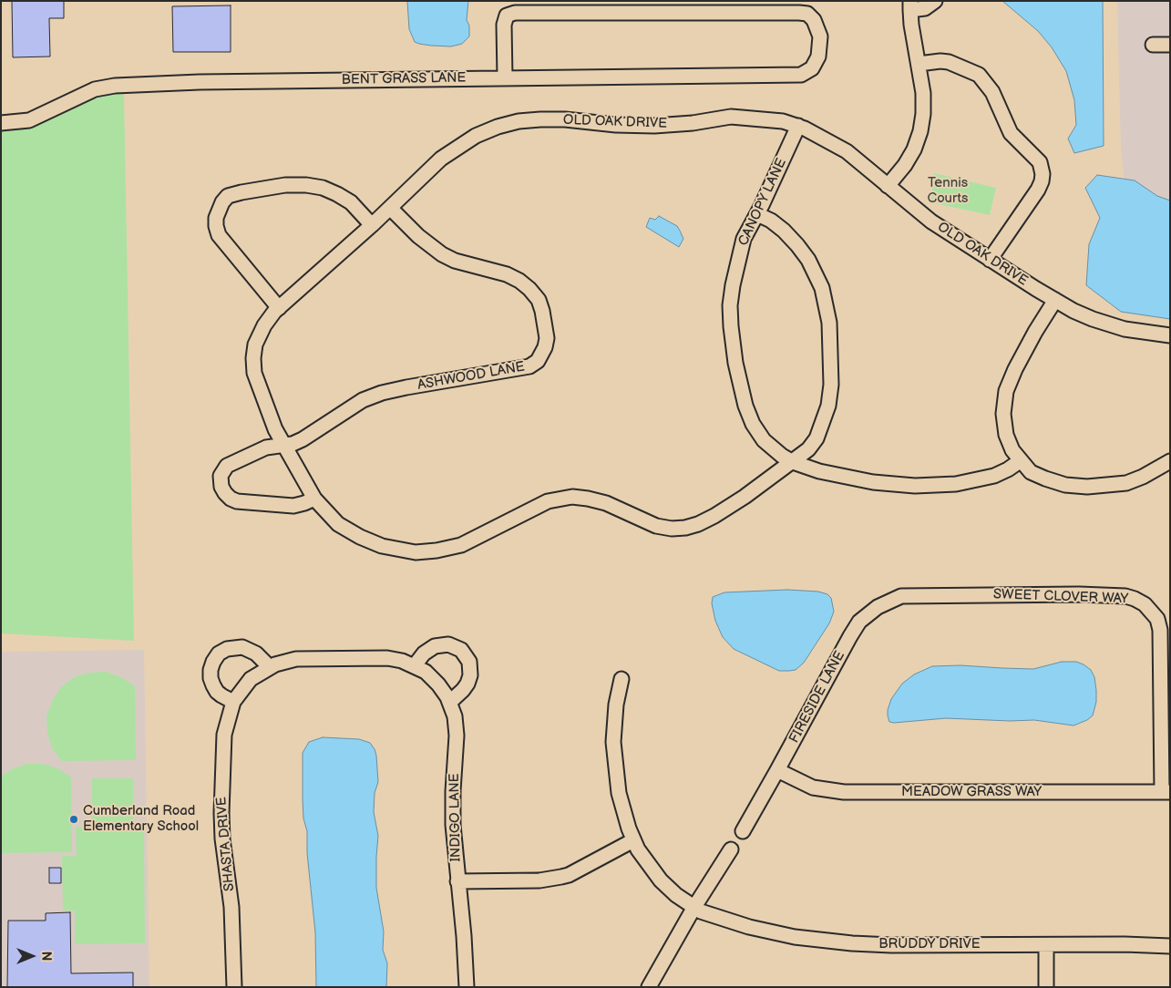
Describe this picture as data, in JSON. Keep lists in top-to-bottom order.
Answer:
{
  "streets": {
    "street": [
      "BENT GRASS LANE",
      "OLD OAK DRIVE",
      "CANOPY LANE",
      "ASHWOOD LANE",
      "SWEET CLOVER WAY",
      "FIRESIDE LANE",
      "MEADOW GRASS WAY",
      "INDIGO LANE",
      "SHASTA DRIVE",
      "BRUDDY DRIVE"
    ]
  },
  "crossings": [
    ["OLD OAK DRIVE", "CANOPY LANE"],
    ["OLD OAK DRIVE", "ASHWOOD LANE"],
    ["SWEET CLOVER WAY", "FIRESIDE LANE"],
    ["SWEET CLOVER WAY", "MEADOW GRASS WAY"],
    ["FIRESIDE LANE", "MEADOW GRASS WAY"],
    ["INDIGO LANE", "SHASTA DRIVE"]
  ],
  "parks": ["Tennis Courts"],
  "places": ["Cumberland Road Elementary School"],
  "north": "right"
}
